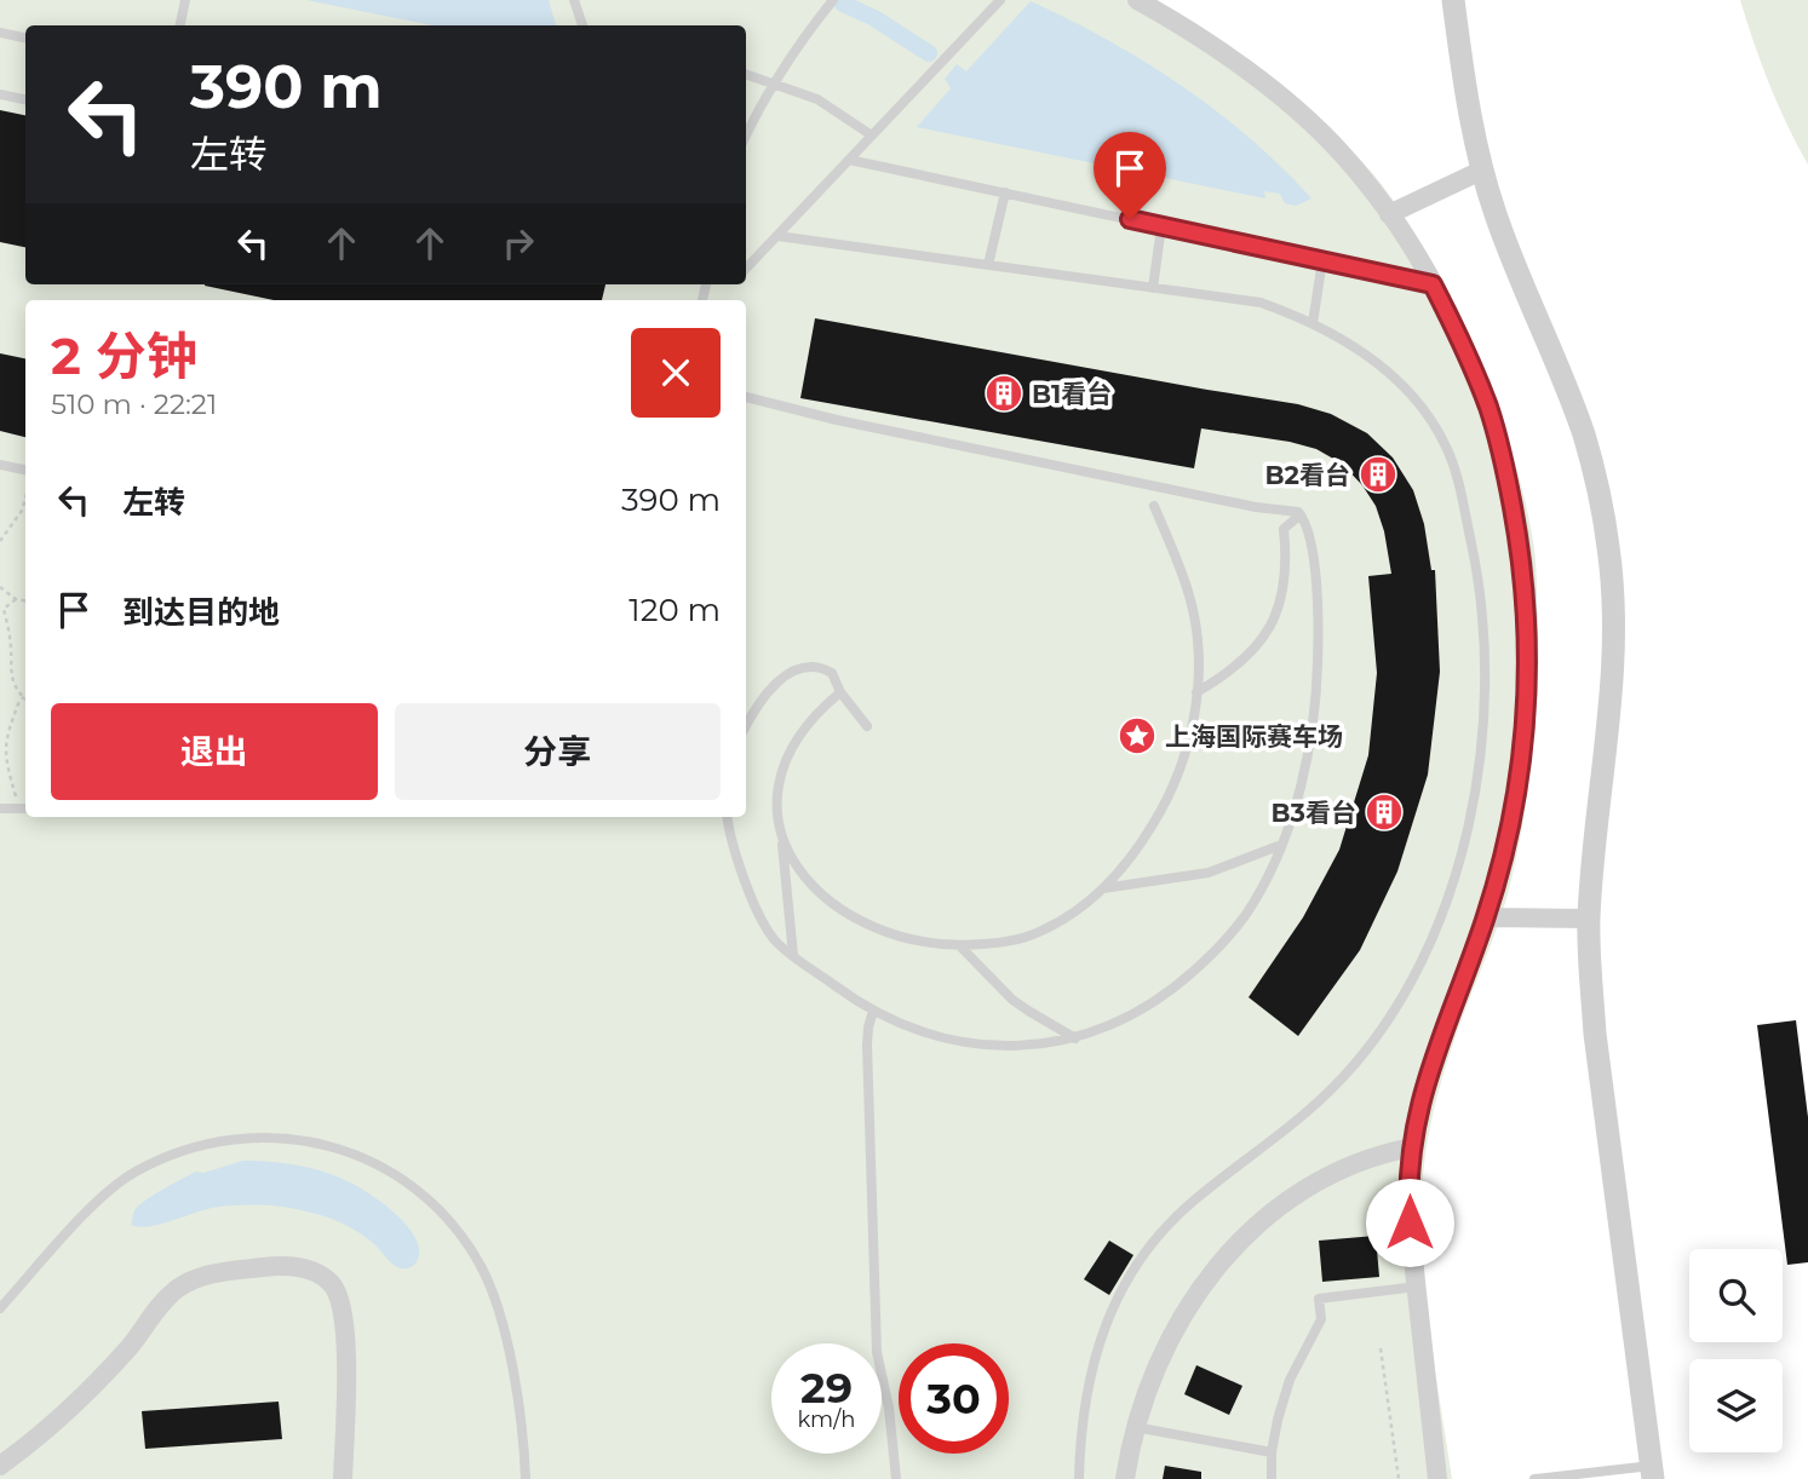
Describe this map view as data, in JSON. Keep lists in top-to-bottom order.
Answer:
{
  "places": {
    "building": ["B1看台", "B2看台", "B3看台"],
    "place": ["上海国际赛车场"]
  },
  "page": {
    "turn": ["390 m", "左转"],
    "heading": ["2 分钟", "510 m · 22:21"],
    "list": [
      {
        "name": "左转",
        "value": "390 m"
      },
      {
        "name": "到达目的地",
        "value": "120 m"
      }
    ],
    "buttons": ["退出", "分享"],
    "speed": "29 km/h",
    "limit": "30"
  }
}
